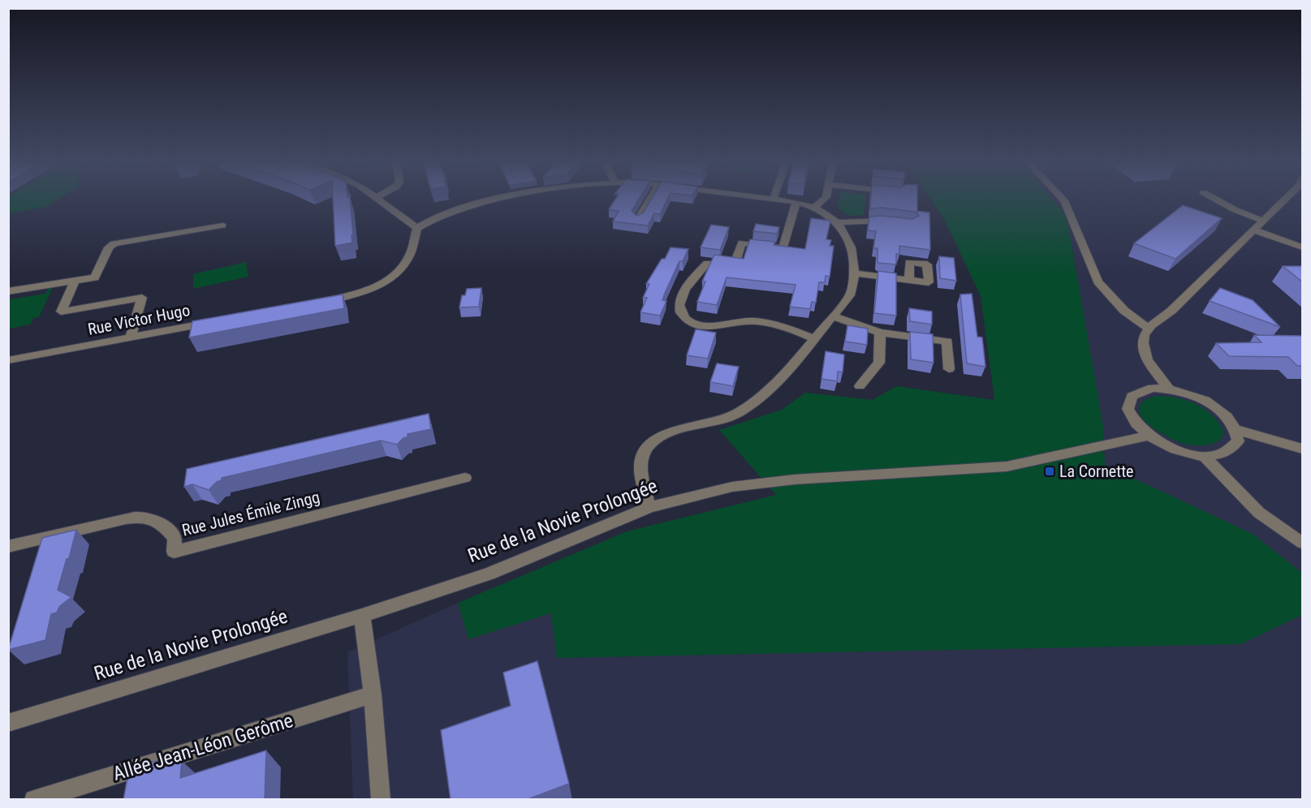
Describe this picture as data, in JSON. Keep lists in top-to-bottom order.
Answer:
{
  "streets": {
    "street": [
      "Rue Victor Hugo",
      "Rue Jules Émile Zingg",
      "Rue de la Novie Prolongée",
      "Allée Jean-Léon Gerôme"
    ]
  },
  "places": {
    "transit": ["La Cornette"]
  }
}
